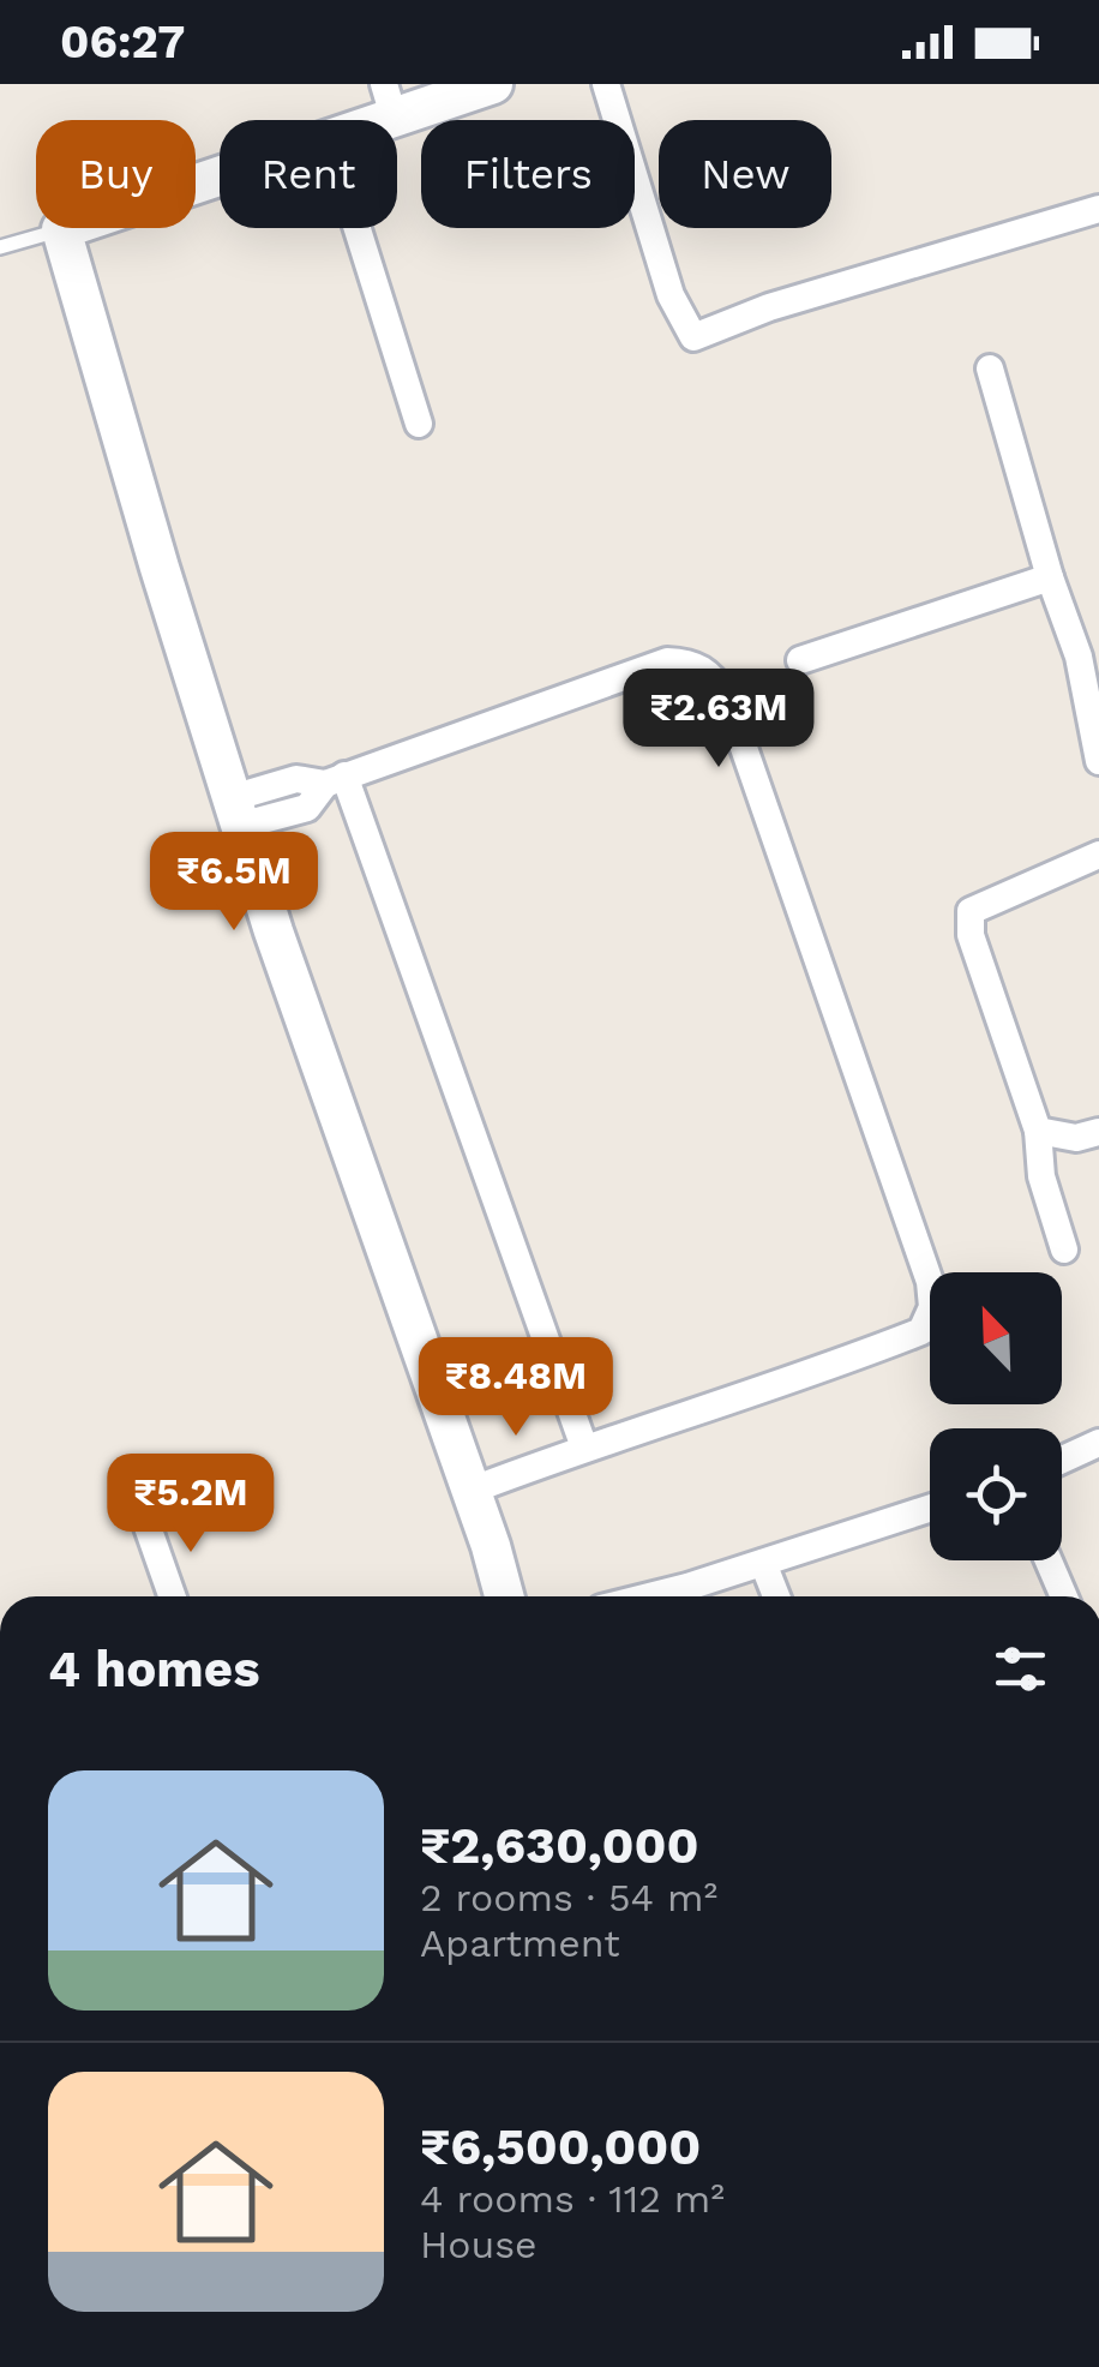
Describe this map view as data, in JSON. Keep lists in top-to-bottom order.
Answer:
{
  "north": "top left",
  "page": {
    "status": "06:27",
    "chip": [
      "Buy",
      "Rent",
      "Filters",
      "New"
    ],
    "price": [
      "₹2.63M",
      "₹6.5M",
      "₹8.48M",
      "₹5.2M"
    ],
    "heading": "4 homes",
    "list": [
      {
        "name": "₹2,630,000",
        "note": "2 rooms · 54 m² · Apartment"
      },
      {
        "name": "₹6,500,000",
        "note": "4 rooms · 112 m² · House"
      }
    ]
  }
}
